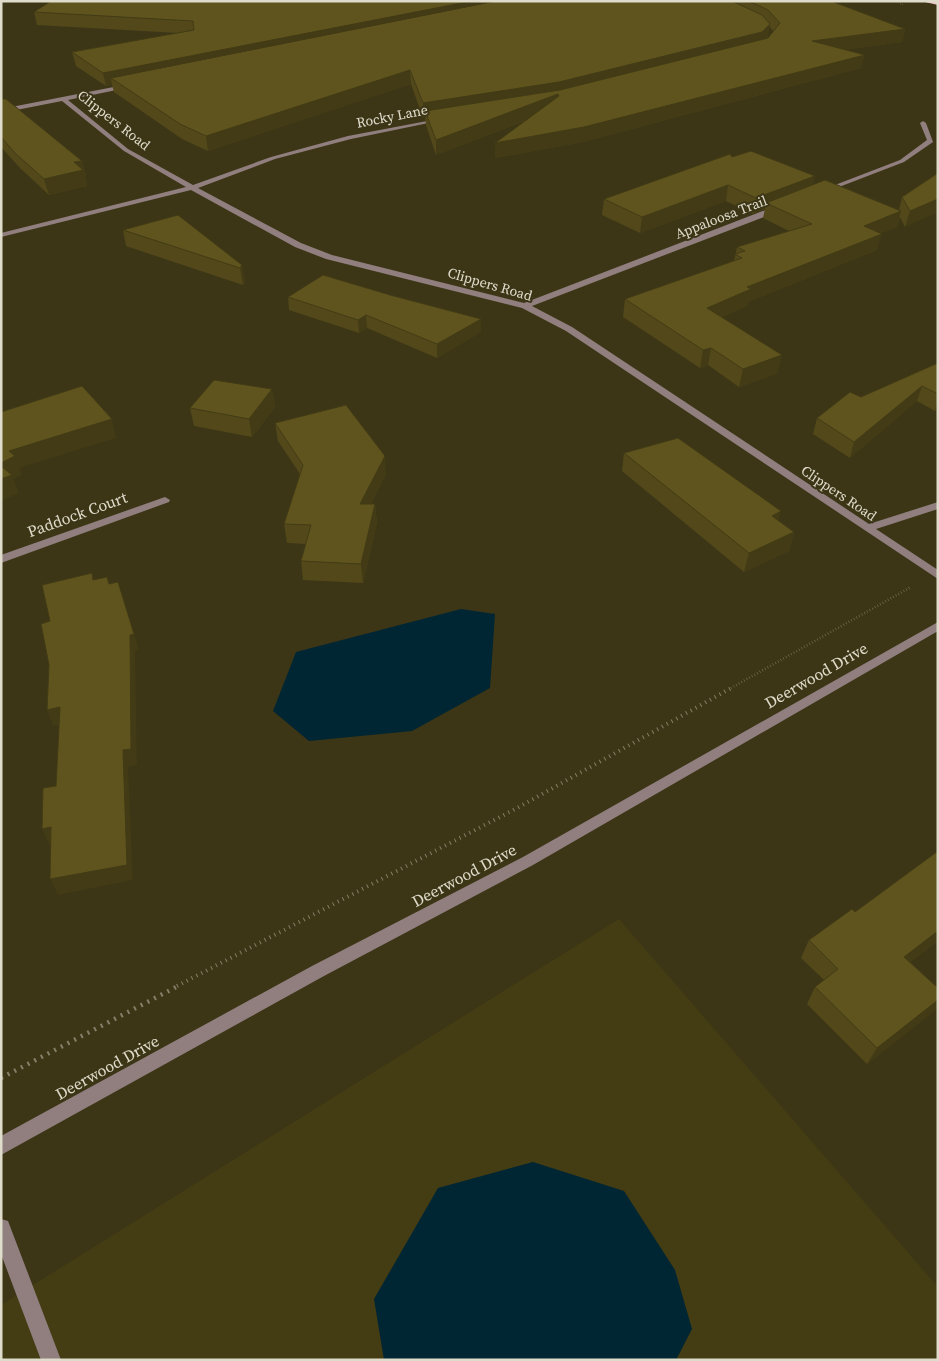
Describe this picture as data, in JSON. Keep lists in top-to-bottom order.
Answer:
{
  "streets": {
    "street": [
      "Rocky Lane",
      "Clippers Road",
      "Appaloosa Trail",
      "Paddock Court",
      "Deerwood Drive"
    ]
  },
  "crossings": [
    ["Rocky Lane", "Clippers Road"],
    ["Clippers Road", "Appaloosa Trail"]
  ]
}
